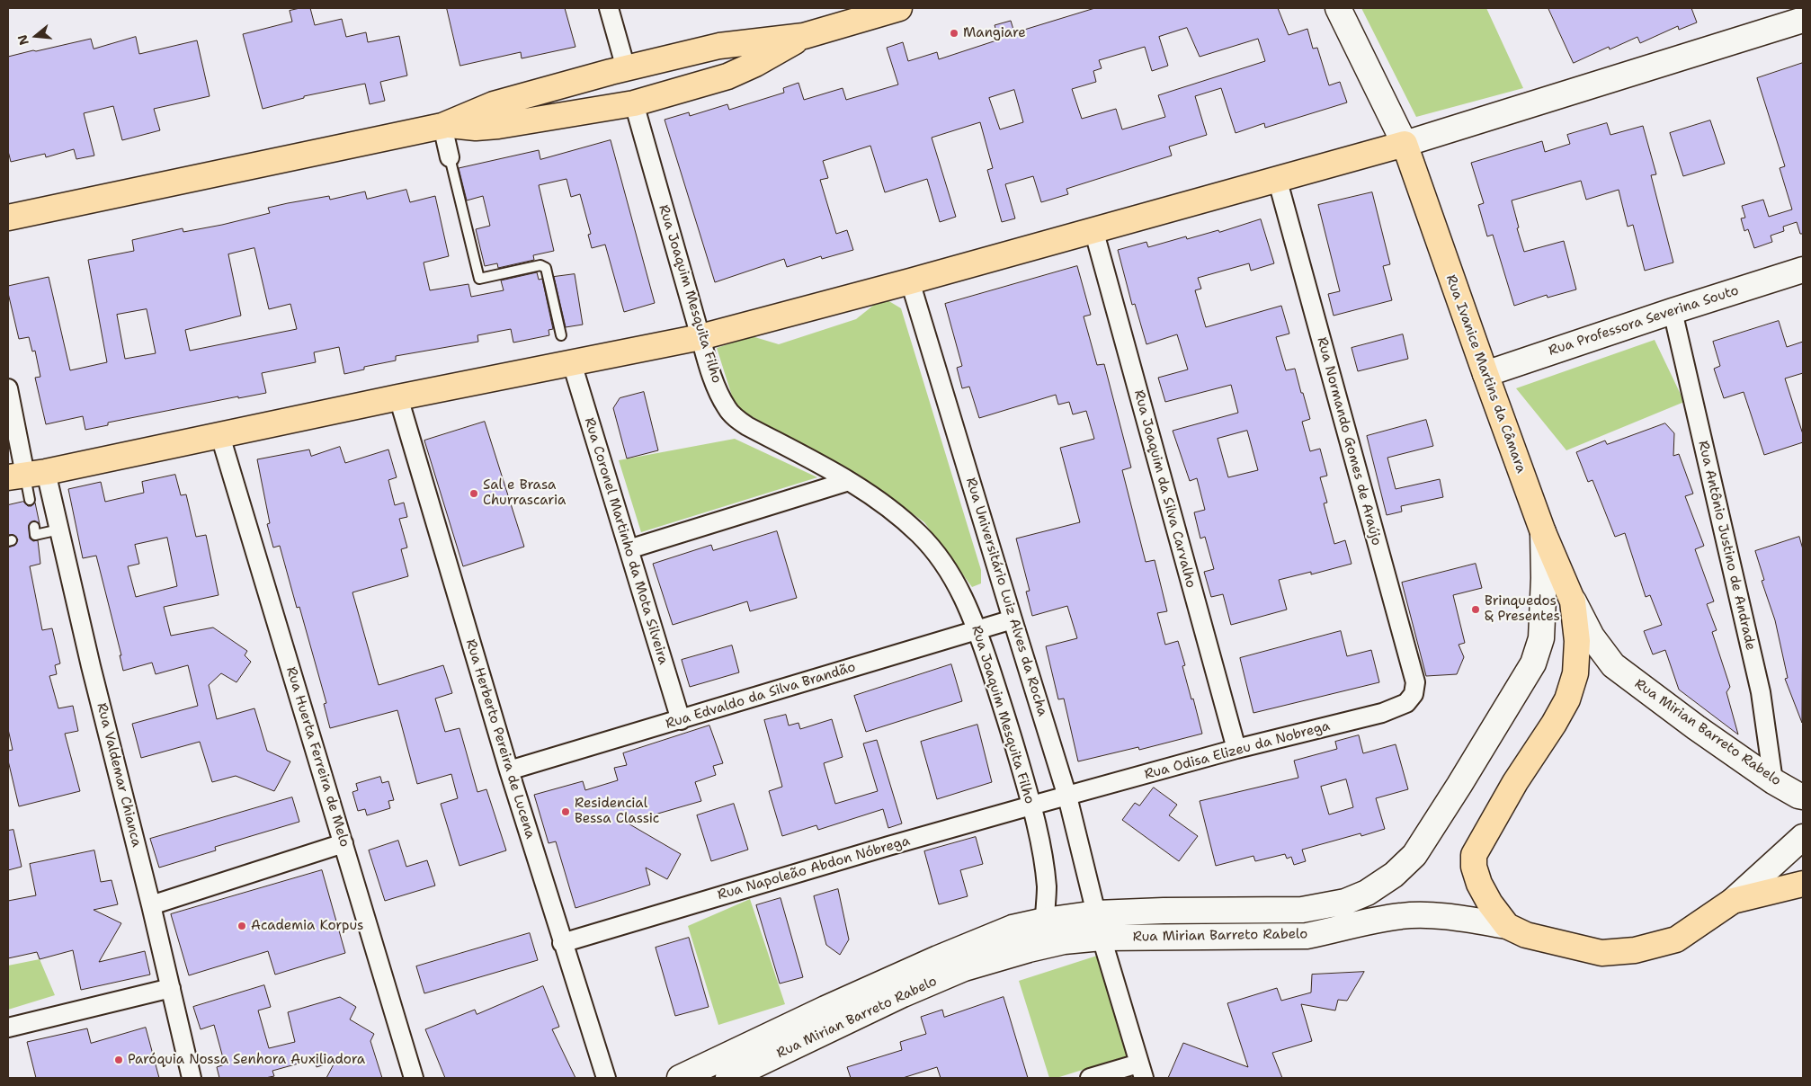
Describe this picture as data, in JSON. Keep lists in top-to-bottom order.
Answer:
{
  "streets": {
    "main road": ["Rua Professora Severina Souto", "Rua Ivanice Martins da Câmara", "Rua Mirian Barreto Rabelo"],
    "street": [
      "Rua Joaquim Mesquita Filho",
      "Rua Normando Gomes de Araújo",
      "Rua Joaquim da Silva Carvalho",
      "Rua Coronel Martinho da Mota Silveira",
      "Rua Antônio Justino de Andrade",
      "Rua Universitário Luiz Alves da Rocha",
      "Rua Edvaldo da Silva Brandão",
      "Rua Herberto Pereira de Lucena",
      "Rua Odisa Elizeu da Nobrega",
      "Rua Huerta Ferreira de Melo",
      "Rua Valdemar Chianca",
      "Rua Napoleão Abdon Nóbrega"
    ]
  },
  "crossings": [
    ["Rua Joaquim Mesquita Filho", "Rua Edvaldo da Silva Brandão"],
    ["Rua Joaquim Mesquita Filho", "Rua Mirian Barreto Rabelo"],
    ["Rua Joaquim Mesquita Filho", "Rua Napoleão Abdon Nóbrega"],
    ["Rua Professora Severina Souto", "Rua Ivanice Martins da Câmara"],
    ["Rua Professora Severina Souto", "Rua Antônio Justino de Andrade"],
    ["Rua Ivanice Martins da Câmara", "Rua Mirian Barreto Rabelo"],
    ["Rua Normando Gomes de Araújo", "Rua Odisa Elizeu da Nobrega"],
    ["Rua Joaquim da Silva Carvalho", "Rua Odisa Elizeu da Nobrega"],
    ["Rua Coronel Martinho da Mota Silveira", "Rua Edvaldo da Silva Brandão"],
    ["Rua Antônio Justino de Andrade", "Rua Mirian Barreto Rabelo"],
    ["Rua Universitário Luiz Alves da Rocha", "Rua Edvaldo da Silva Brandão"],
    ["Rua Universitário Luiz Alves da Rocha", "Rua Mirian Barreto Rabelo"],
    ["Rua Universitário Luiz Alves da Rocha", "Rua Odisa Elizeu da Nobrega"],
    ["Rua Universitário Luiz Alves da Rocha", "Rua Napoleão Abdon Nóbrega"],
    ["Rua Edvaldo da Silva Brandão", "Rua Herberto Pereira de Lucena"],
    ["Rua Herberto Pereira de Lucena", "Rua Napoleão Abdon Nóbrega"],
    ["Rua Odisa Elizeu da Nobrega", "Rua Napoleão Abdon Nóbrega"]
  ],
  "places": [
    "Mangiare",
    "Sal e Brasa Churrascaria",
    "Brinquedos & Presentes",
    "Residencial Bessa Classic",
    "Academia Korpus",
    "Paróquia Nossa Senhora Auxiliadora"
  ],
  "north": "left"
}
